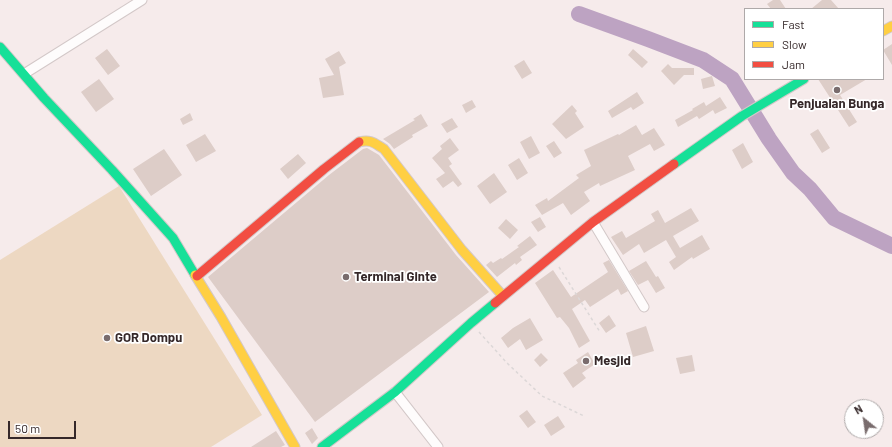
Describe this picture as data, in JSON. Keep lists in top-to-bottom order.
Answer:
{
  "places": [
    "Penjualan Bunga",
    "Terminal Ginte",
    "GOR Dompu",
    "Mesjid"
  ],
  "legend": ["Fast", "Slow", "Jam"],
  "scale_bar": "50 m",
  "north": "top left"
}
